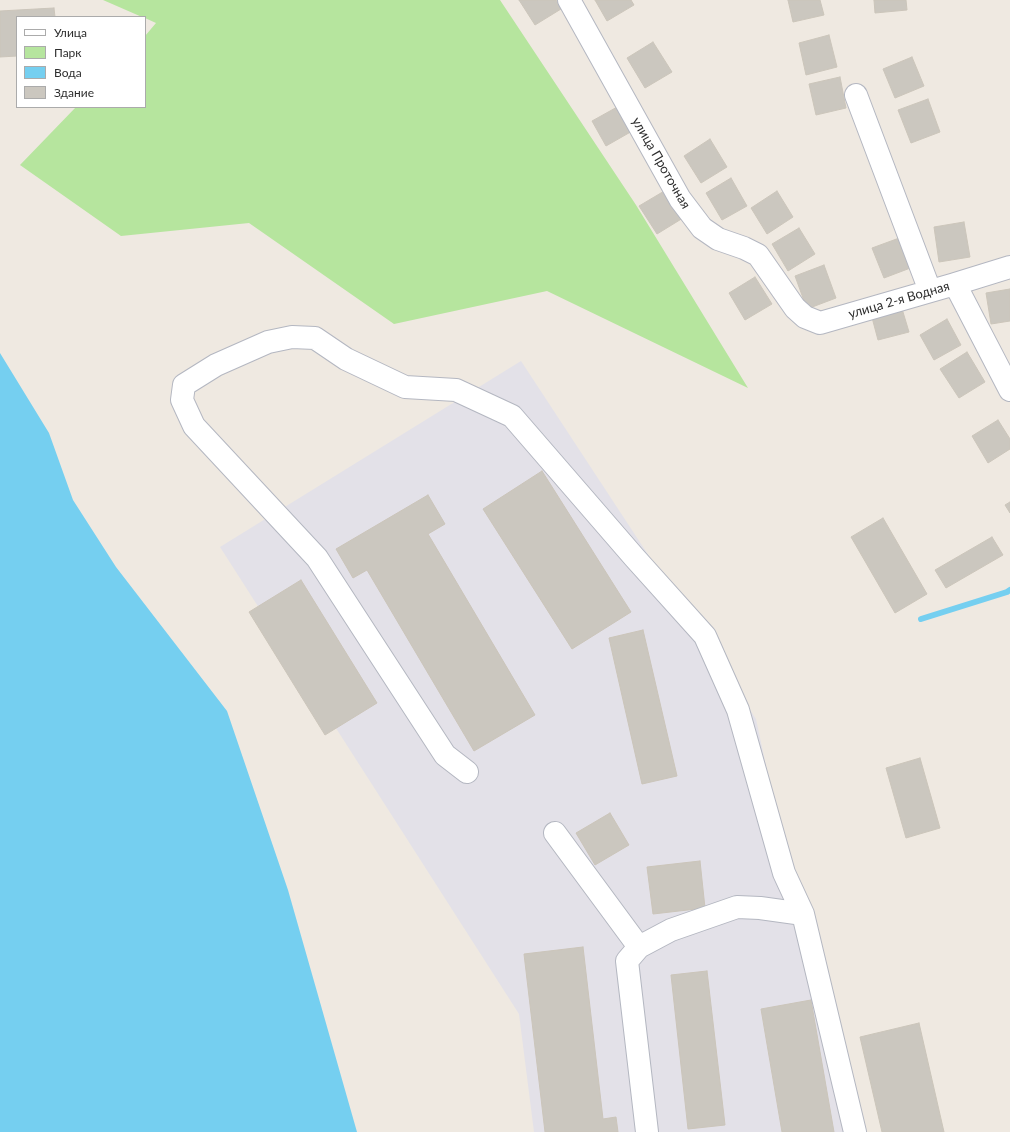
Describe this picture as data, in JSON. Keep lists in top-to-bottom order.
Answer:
{
  "streets": {
    "street": ["улица Проточная", "улица 2-я Водная"]
  },
  "crossings": [
    ["улица Проточная", "улица 2-я Водная"]
  ],
  "legend": [
    "Улица",
    "Парк",
    "Вода",
    "Здание"
  ]
}
